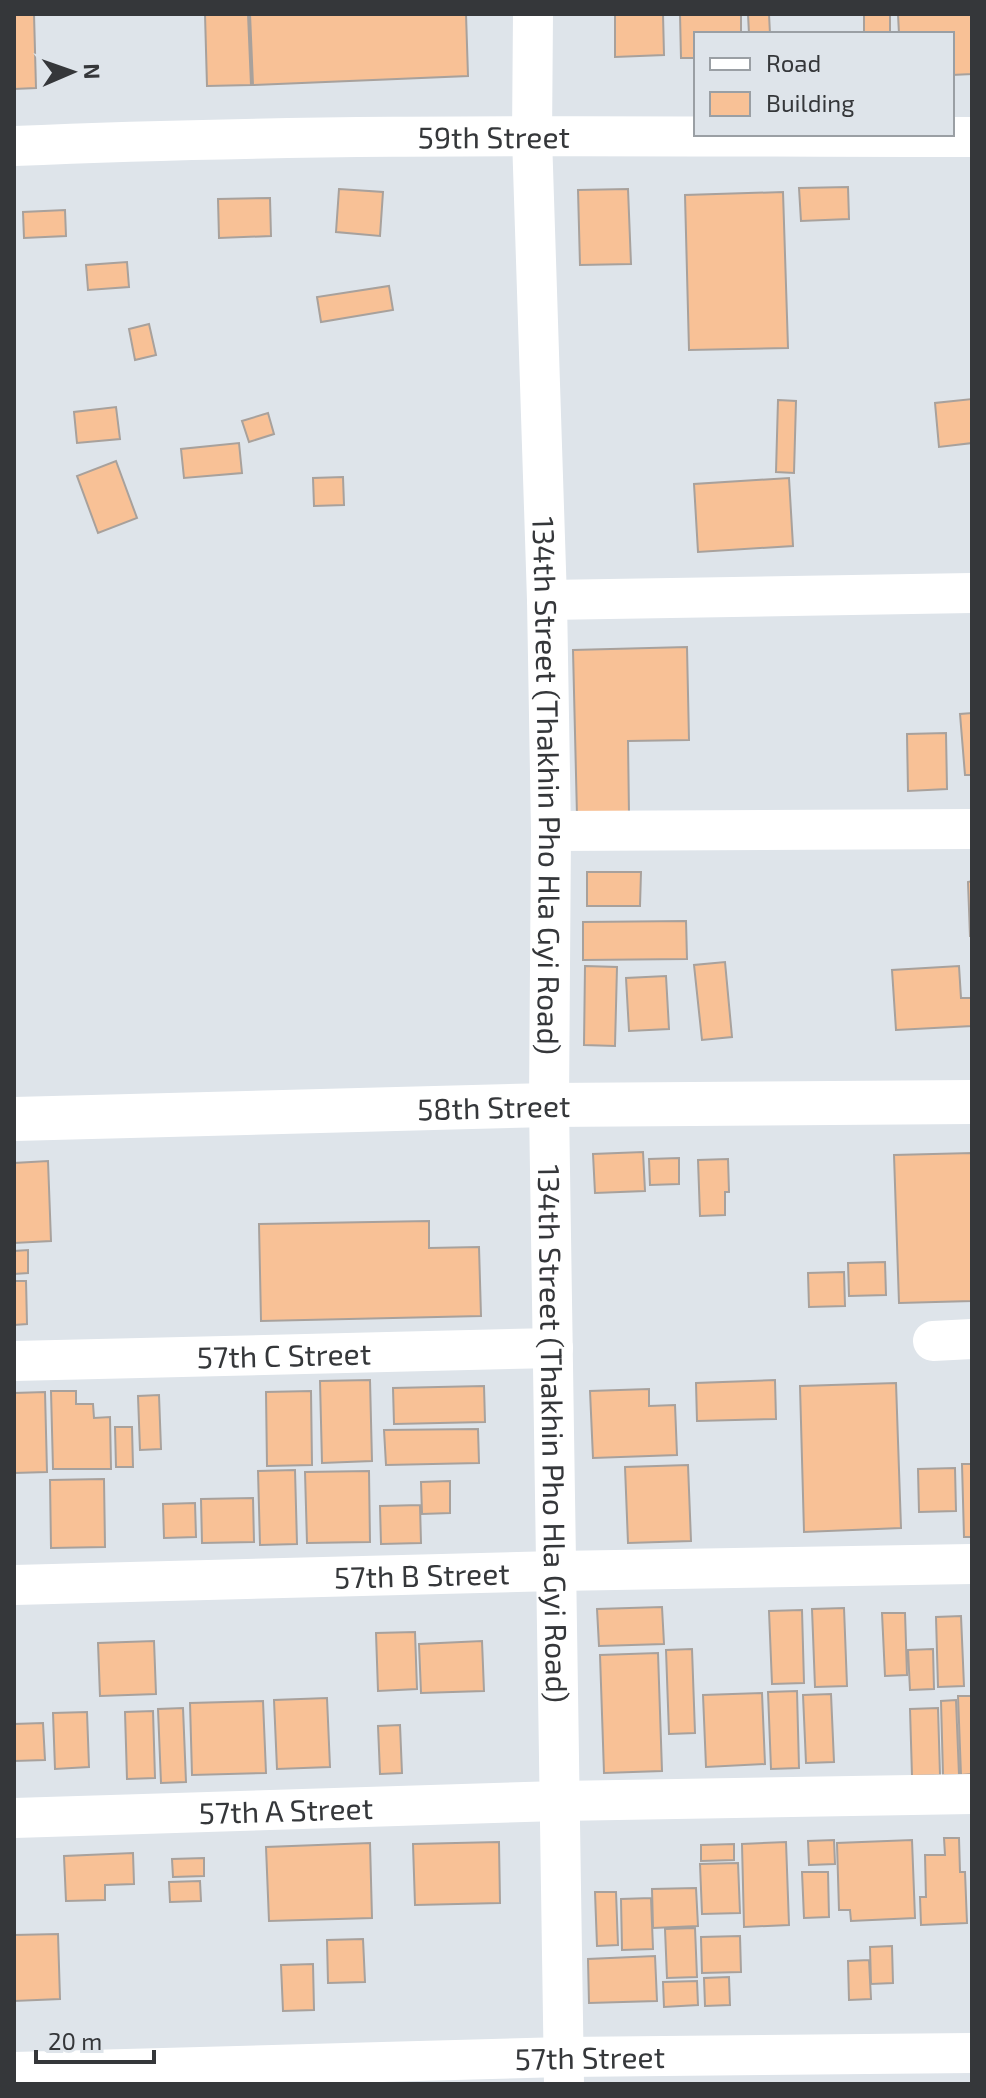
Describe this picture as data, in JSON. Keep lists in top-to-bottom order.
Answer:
{
  "streets": {
    "main road": ["58th Street"],
    "street": [
      "59th Street",
      "134th Street (Thakhin Pho Hla Gyi Road)",
      "57th C Street",
      "57th B Street",
      "57th A Street",
      "57th Street"
    ]
  },
  "crossings": [
    ["59th Street", "134th Street (Thakhin Pho Hla Gyi Road)"],
    ["134th Street (Thakhin Pho Hla Gyi Road)", "58th Street"],
    ["134th Street (Thakhin Pho Hla Gyi Road)", "57th C Street"],
    ["134th Street (Thakhin Pho Hla Gyi Road)", "57th B Street"],
    ["134th Street (Thakhin Pho Hla Gyi Road)", "57th A Street"],
    ["134th Street (Thakhin Pho Hla Gyi Road)", "57th Street"]
  ],
  "legend": ["Road", "Building"],
  "scale_bar": "20 m",
  "north": "right"
}
